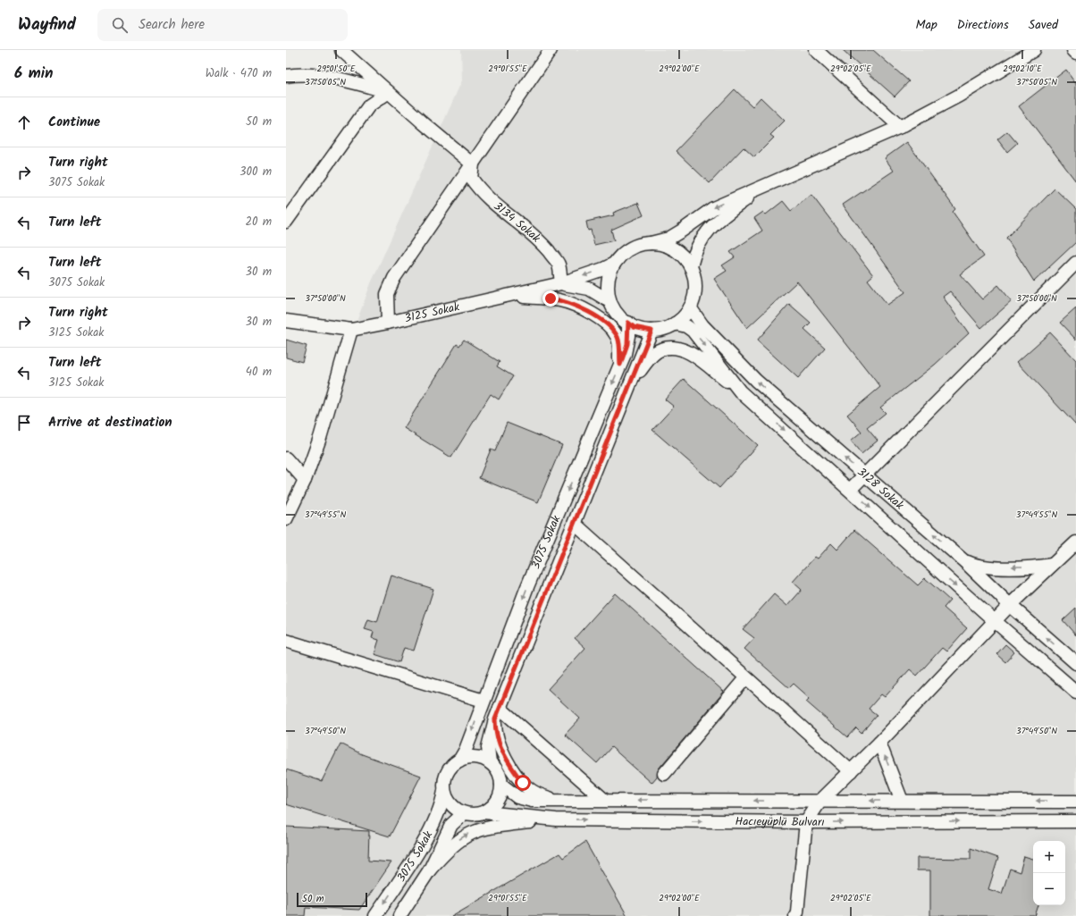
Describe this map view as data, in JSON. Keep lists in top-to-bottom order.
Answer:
{
  "streets": {
    "street": [
      "3134 Sokak",
      "3125 Sokak",
      "3128 Sokak",
      "3075 Sokak",
      "Hacıeyüplü Bulvarı"
    ]
  },
  "crossings": [
    ["3134 Sokak", "3125 Sokak"],
    ["3125 Sokak", "3128 Sokak"],
    ["3125 Sokak", "3075 Sokak"],
    ["3128 Sokak", "3075 Sokak"],
    ["3075 Sokak", "Hacıeyüplü Bulvarı"]
  ],
  "scale_bar": "50 m",
  "page": {
    "header": "Wayfind",
    "search": "Search here",
    "nav": ["Map", "Directions", "Saved"],
    "heading": ["6 min", "Walk · 470 m"],
    "list": [
      ["Continue", "50 m"],
      ["Turn right", "3075 Sokak", "300 m"],
      ["Turn left", "20 m"],
      ["Turn left", "3075 Sokak", "30 m"],
      ["Turn right", "3125 Sokak", "30 m"],
      ["Turn left", "3125 Sokak", "40 m"],
      "Arrive at destination"
    ],
    "map_buttons": ["+", "−"],
    "scale": "50 m"
  },
  "coordinates": [
    "29°01'50\"E",
    "29°01'55\"E",
    "29°02'00\"E",
    "29°02'05\"E",
    "29°02'10\"E",
    "37°50'05\"N",
    "37°50'00\"N",
    "37°49'55\"N",
    "37°49'50\"N"
  ]
}
